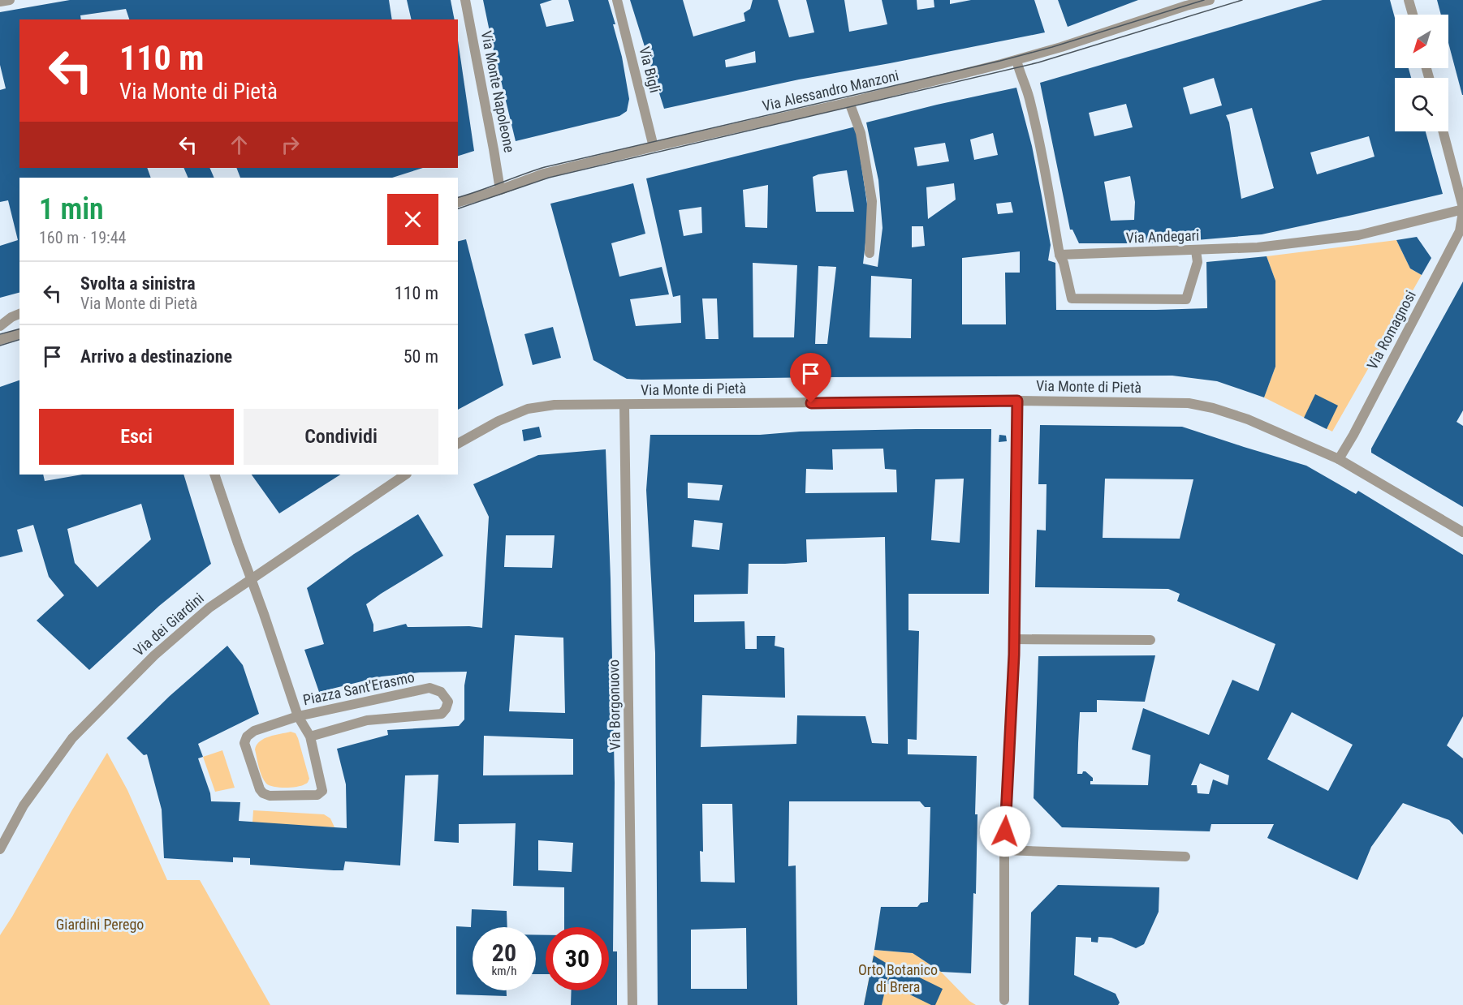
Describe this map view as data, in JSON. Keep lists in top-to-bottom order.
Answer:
{
  "streets": {
    "street": [
      "Via Bigli",
      "Via Alessandro Manzoni",
      "Via Monte Napoleone",
      "Via Andegari",
      "Via Romagnosi",
      "Via Monte di Pietà",
      "Via dei Giardini",
      "Piazza Sant'Erasmo",
      "Via Borgonuovo"
    ]
  },
  "crossings": [
    ["Via Bigli", "Via Alessandro Manzoni"],
    ["Via Alessandro Manzoni", "Via Monte Napoleone"],
    ["Via Andegari", "Via Romagnosi"],
    ["Via Romagnosi", "Via Monte di Pietà"],
    ["Via Monte di Pietà", "Via Borgonuovo"],
    ["Via dei Giardini", "Piazza Sant'Erasmo"]
  ],
  "parks": ["Giardini Perego", "Orto Botanico di Brera"],
  "north": "bottom left",
  "page": {
    "turn": ["110 m", "Via Monte di Pietà"],
    "heading": ["1 min", "160 m · 19:44"],
    "list": [
      {
        "name": "Svolta a sinistra",
        "note": "Via Monte di Pietà",
        "value": "110 m"
      },
      {
        "name": "Arrivo a destinazione",
        "value": "50 m"
      }
    ],
    "buttons": ["Esci", "Condividi"],
    "speed": "20 km/h",
    "limit": "30"
  }
}
